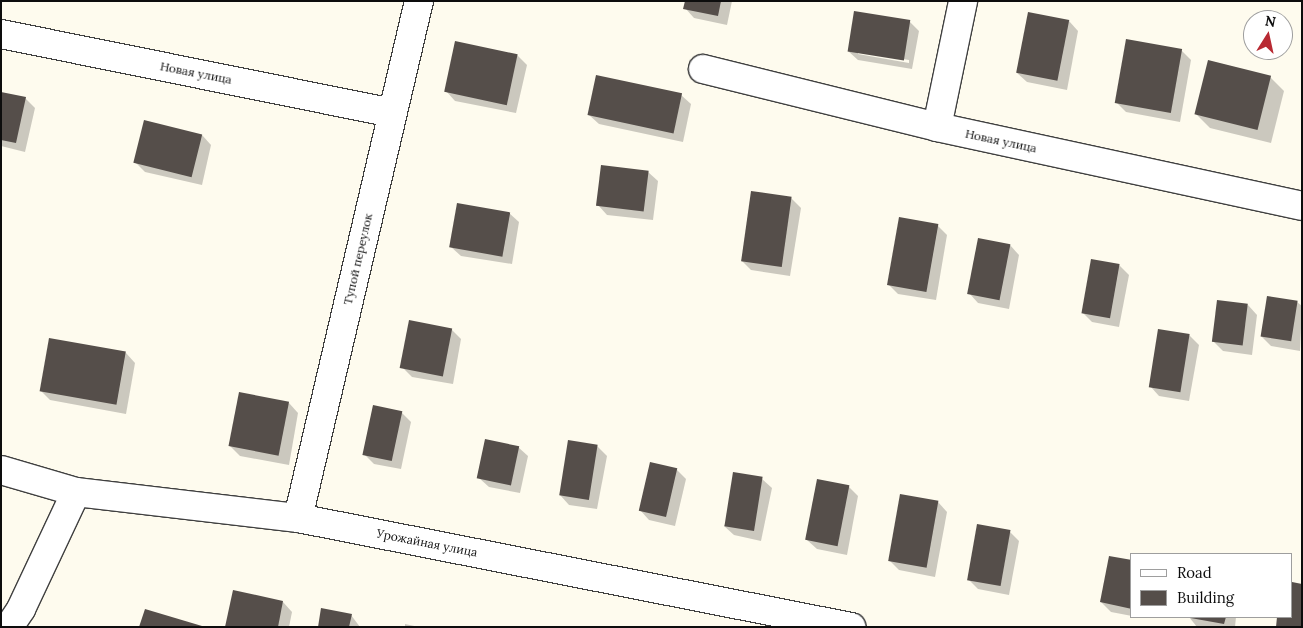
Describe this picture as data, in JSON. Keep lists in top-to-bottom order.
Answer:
{
  "streets": {
    "street": ["Новая улица", "Тупой переулок", "Урожайная улица"]
  },
  "crossings": [
    ["Новая улица", "Тупой переулок"],
    ["Тупой переулок", "Урожайная улица"]
  ],
  "legend": ["Road", "Building"],
  "north": "top"
}
